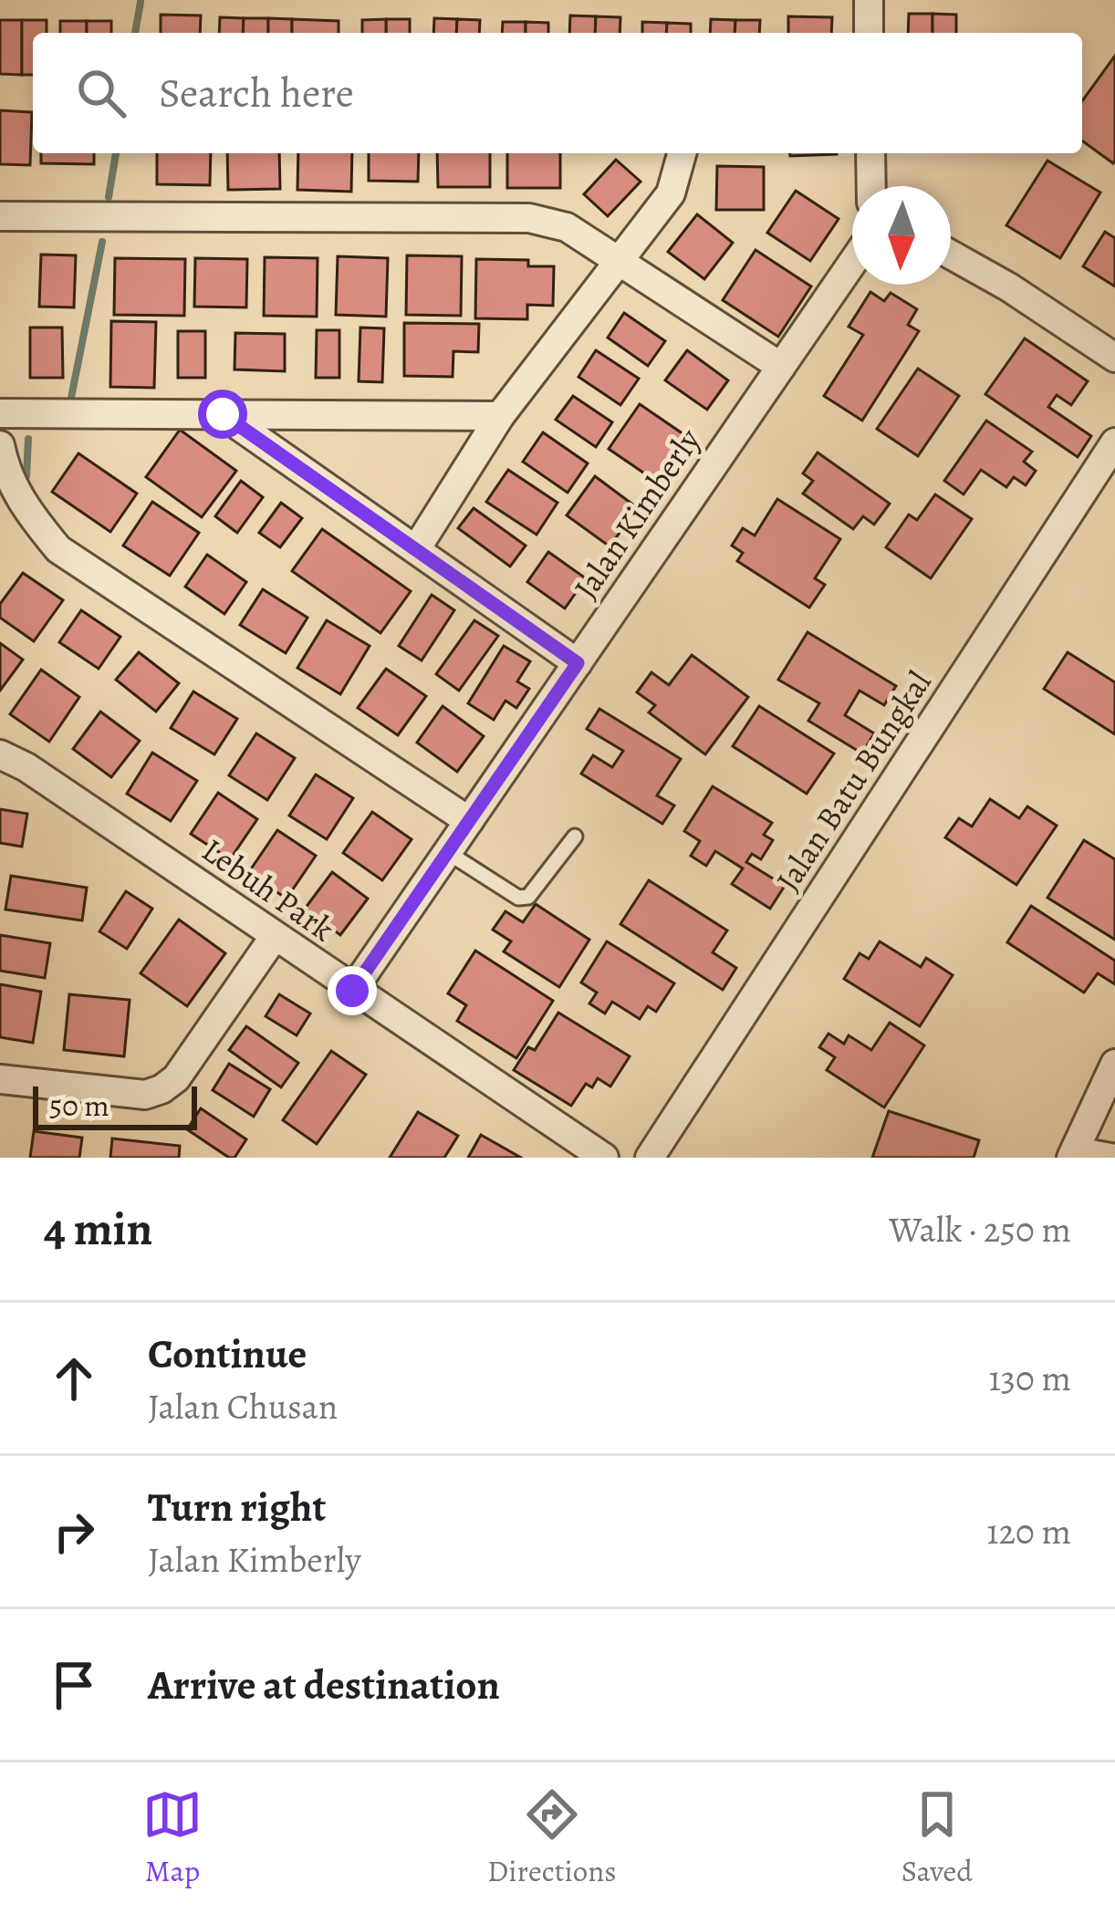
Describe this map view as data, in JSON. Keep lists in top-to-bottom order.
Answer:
{
  "streets": {
    "street": ["Jalan Kimberly", "Jalan Batu Bungkal", "Lebuh Park"]
  },
  "crossings": [
    ["Jalan Kimberly", "Lebuh Park"]
  ],
  "scale_bar": "50 m",
  "north": "bottom",
  "page": {
    "search": "Search here",
    "scale": "50 m",
    "heading": ["4 min", "Walk · 250 m"],
    "list": [
      ["Continue", "Jalan Chusan", "130 m"],
      ["Turn right", "Jalan Kimberly", "120 m"],
      "Arrive at destination"
    ],
    "nav": ["Map", "Directions", "Saved"]
  }
}
